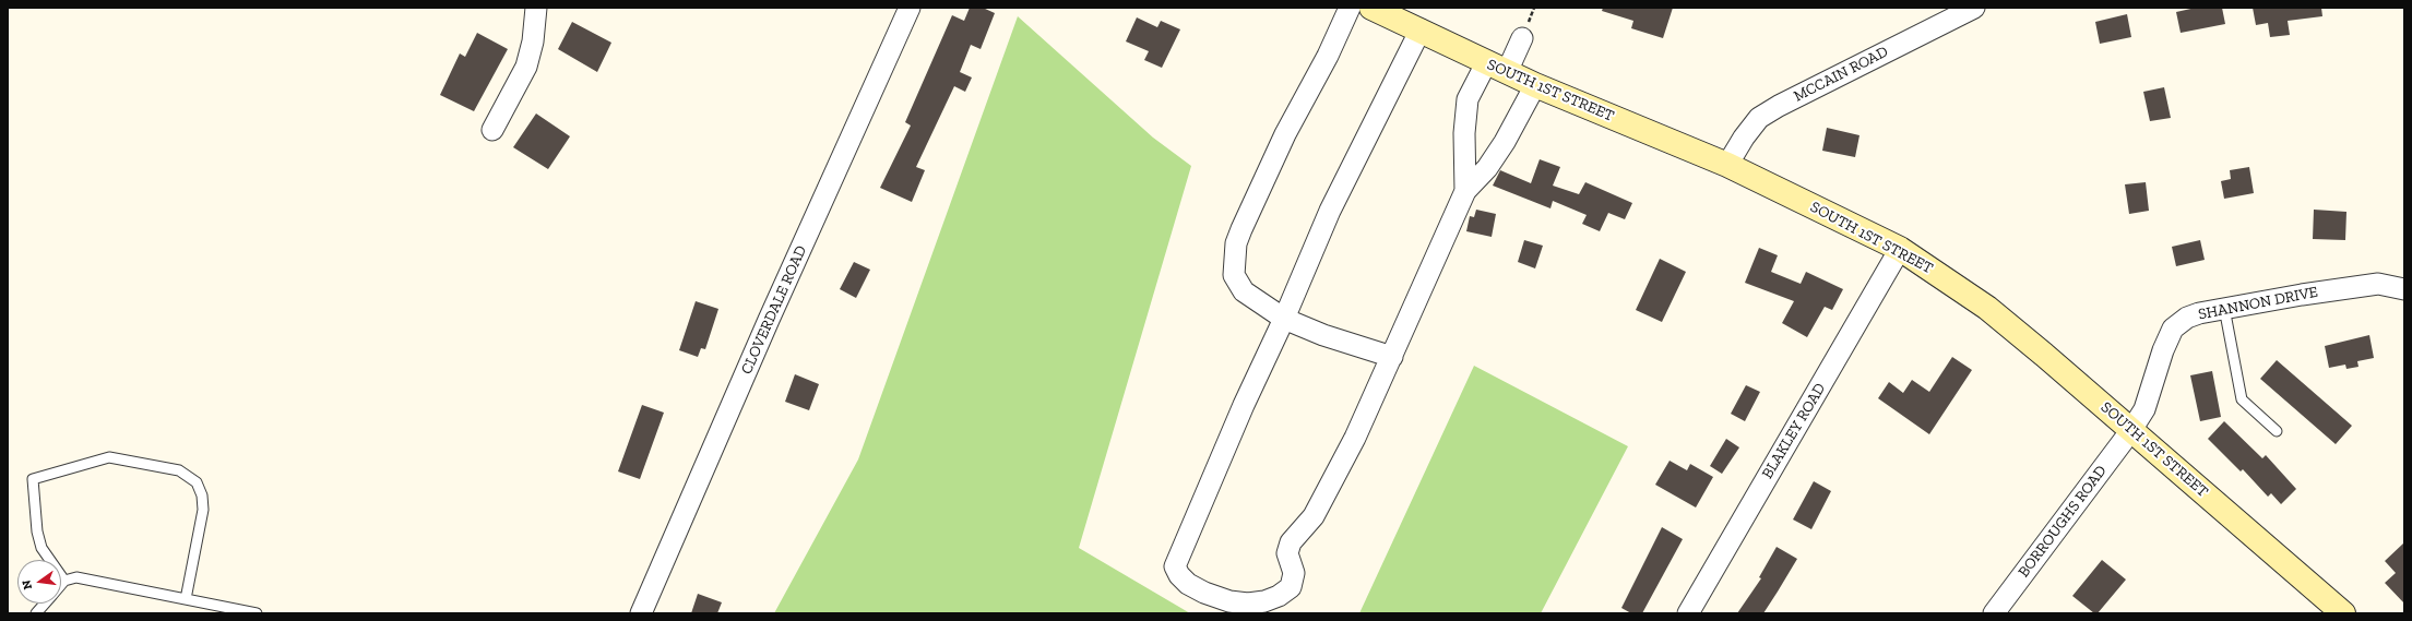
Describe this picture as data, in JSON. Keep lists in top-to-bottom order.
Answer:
{
  "streets": {
    "main road": ["SOUTH 1ST STREET"],
    "street": [
      "MCCAIN ROAD",
      "SHANNON DRIVE",
      "CLOVERDALE ROAD",
      "BLAKLEY ROAD",
      "BORROUGHS ROAD"
    ]
  },
  "crossings": [
    ["MCCAIN ROAD", "SOUTH 1ST STREET"],
    ["SOUTH 1ST STREET", "SHANNON DRIVE"],
    ["SOUTH 1ST STREET", "BLAKLEY ROAD"],
    ["SOUTH 1ST STREET", "BORROUGHS ROAD"],
    ["SHANNON DRIVE", "BORROUGHS ROAD"]
  ],
  "north": "left"
}
